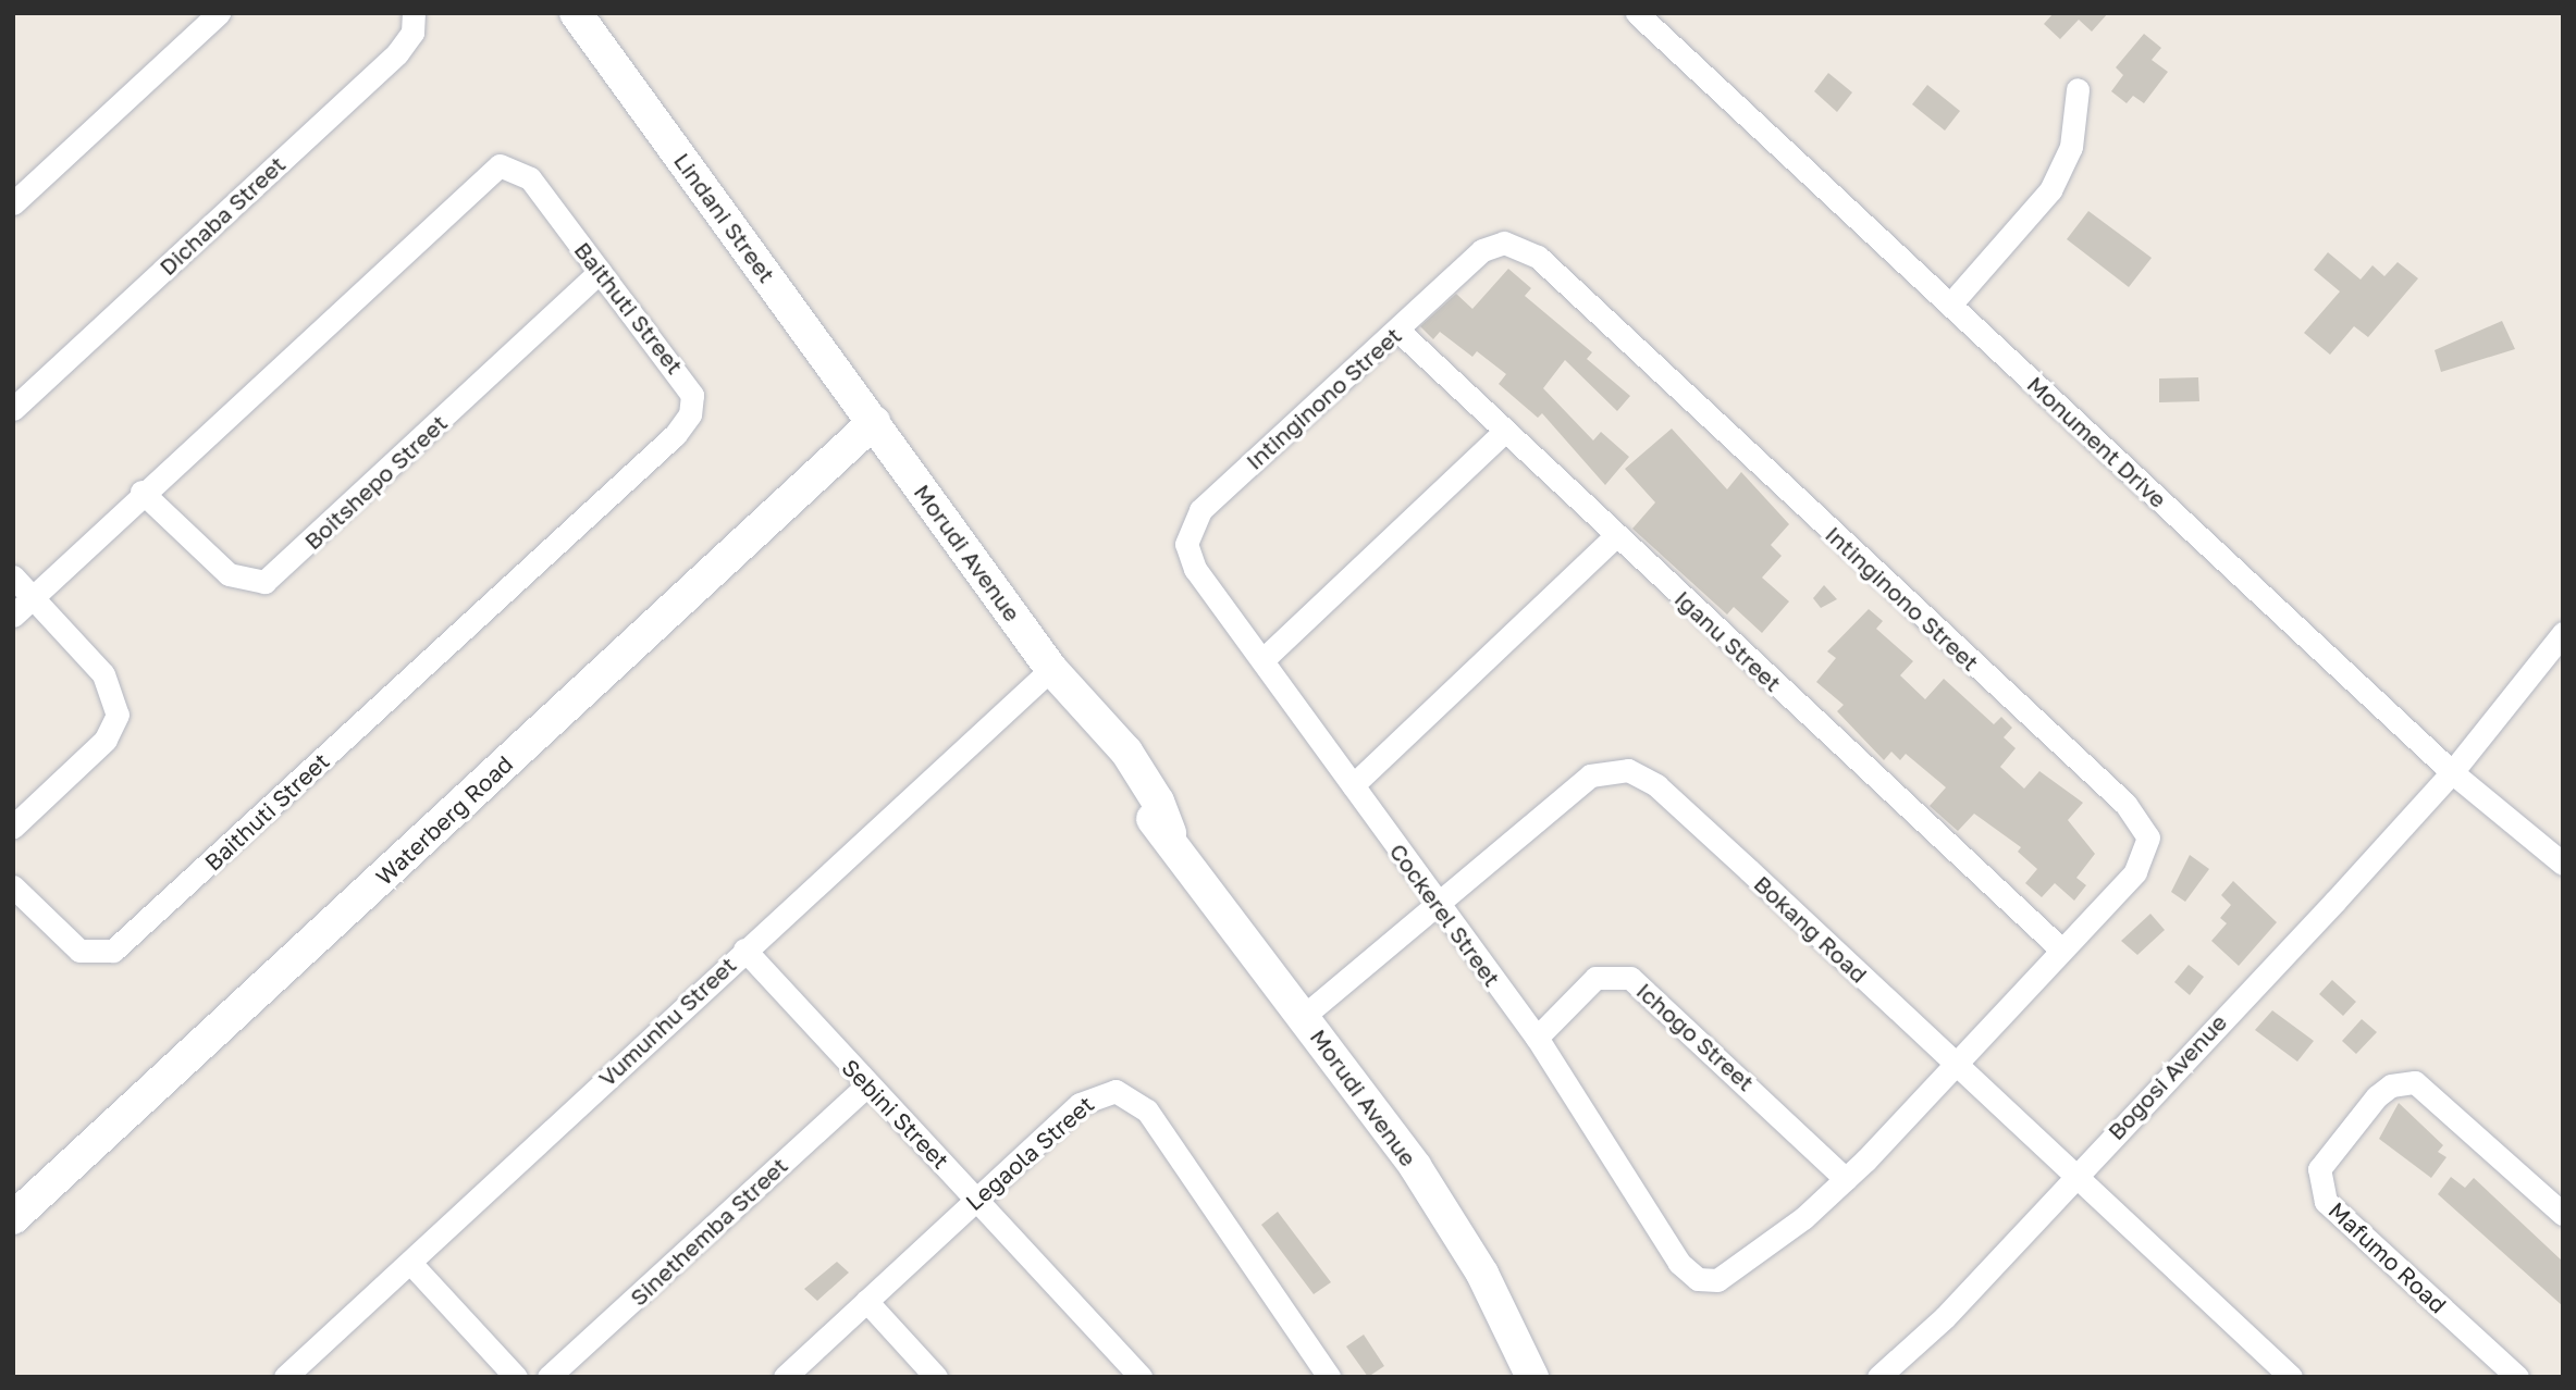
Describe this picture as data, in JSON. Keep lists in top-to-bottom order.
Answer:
{
  "streets": {
    "street": [
      "Dichaba Street",
      "Lindani Street",
      "Baithuti Street",
      "Intinginono Street",
      "Monument Drive",
      "Boitshepo Street",
      "Morudi Avenue",
      "Iganu Street",
      "Waterberg Road",
      "Cockerel Street",
      "Bokang Road",
      "Vumunhu Street",
      "Ichogo Street",
      "Bogosi Avenue",
      "Sebini Street",
      "Legaola Street",
      "Sinethemba Street",
      "Mafumo Road"
    ]
  },
  "crossings": [
    ["Lindani Street", "Morudi Avenue"],
    ["Lindani Street", "Waterberg Road"],
    ["Baithuti Street", "Boitshepo Street"],
    ["Intinginono Street", "Iganu Street"],
    ["Intinginono Street", "Cockerel Street"],
    ["Intinginono Street", "Bokang Road"],
    ["Intinginono Street", "Ichogo Street"],
    ["Monument Drive", "Bogosi Avenue"],
    ["Morudi Avenue", "Waterberg Road"],
    ["Morudi Avenue", "Bokang Road"],
    ["Morudi Avenue", "Vumunhu Street"],
    ["Cockerel Street", "Bokang Road"],
    ["Cockerel Street", "Ichogo Street"],
    ["Bokang Road", "Bogosi Avenue"],
    ["Vumunhu Street", "Sebini Street"],
    ["Sebini Street", "Legaola Street"],
    ["Sebini Street", "Sinethemba Street"]
  ]
}
